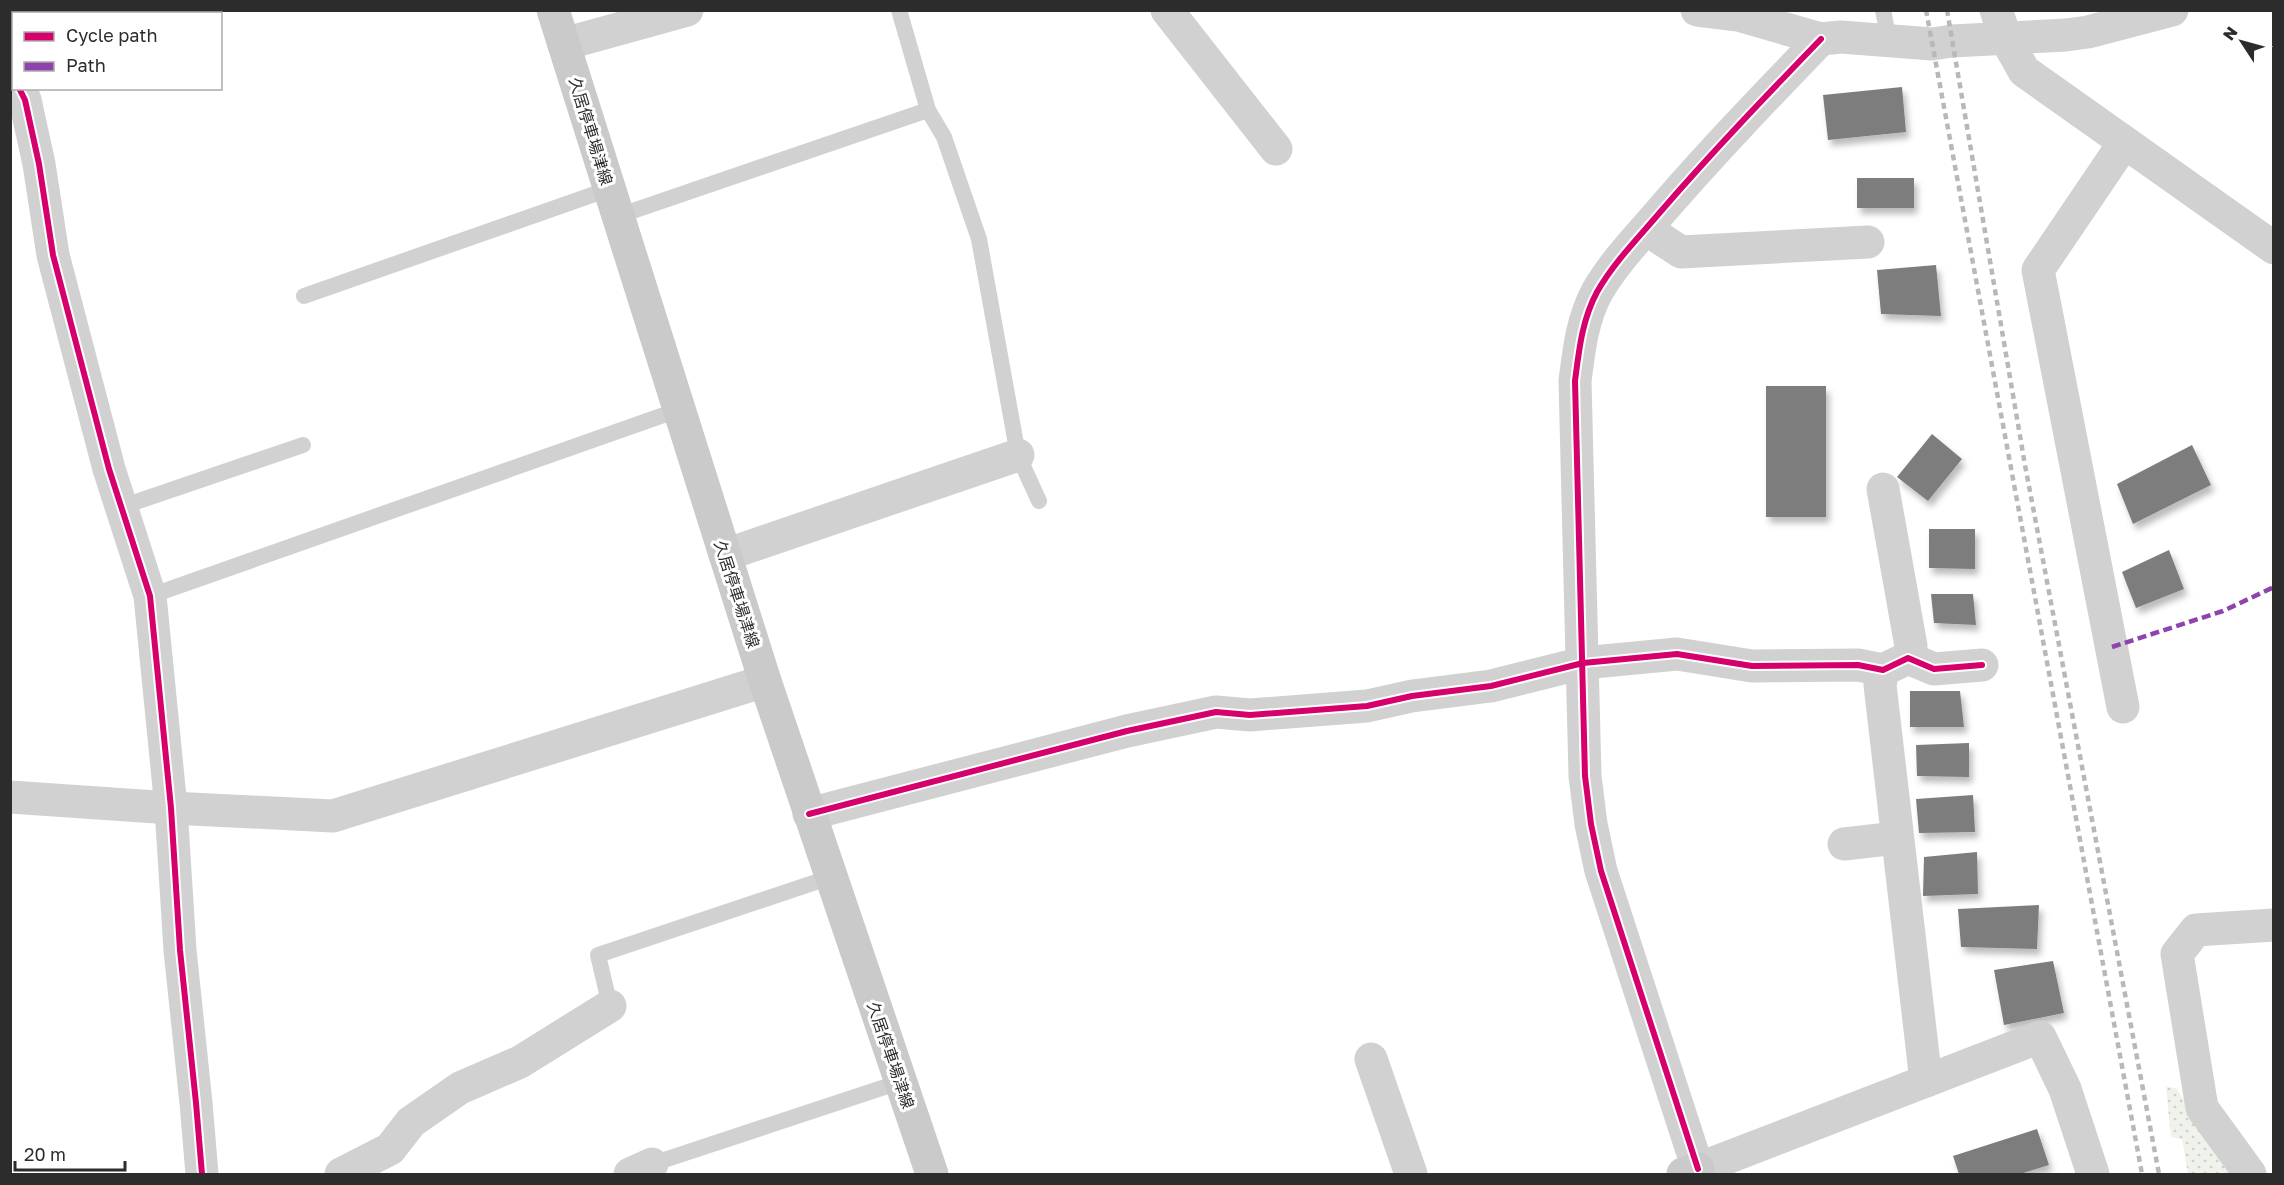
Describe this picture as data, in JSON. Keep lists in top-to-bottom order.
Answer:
{
  "streets": {
    "main road": ["久居停車場津線"]
  },
  "legend": ["Cycle path", "Path"],
  "scale_bar": "20 m",
  "north": "top left"
}
